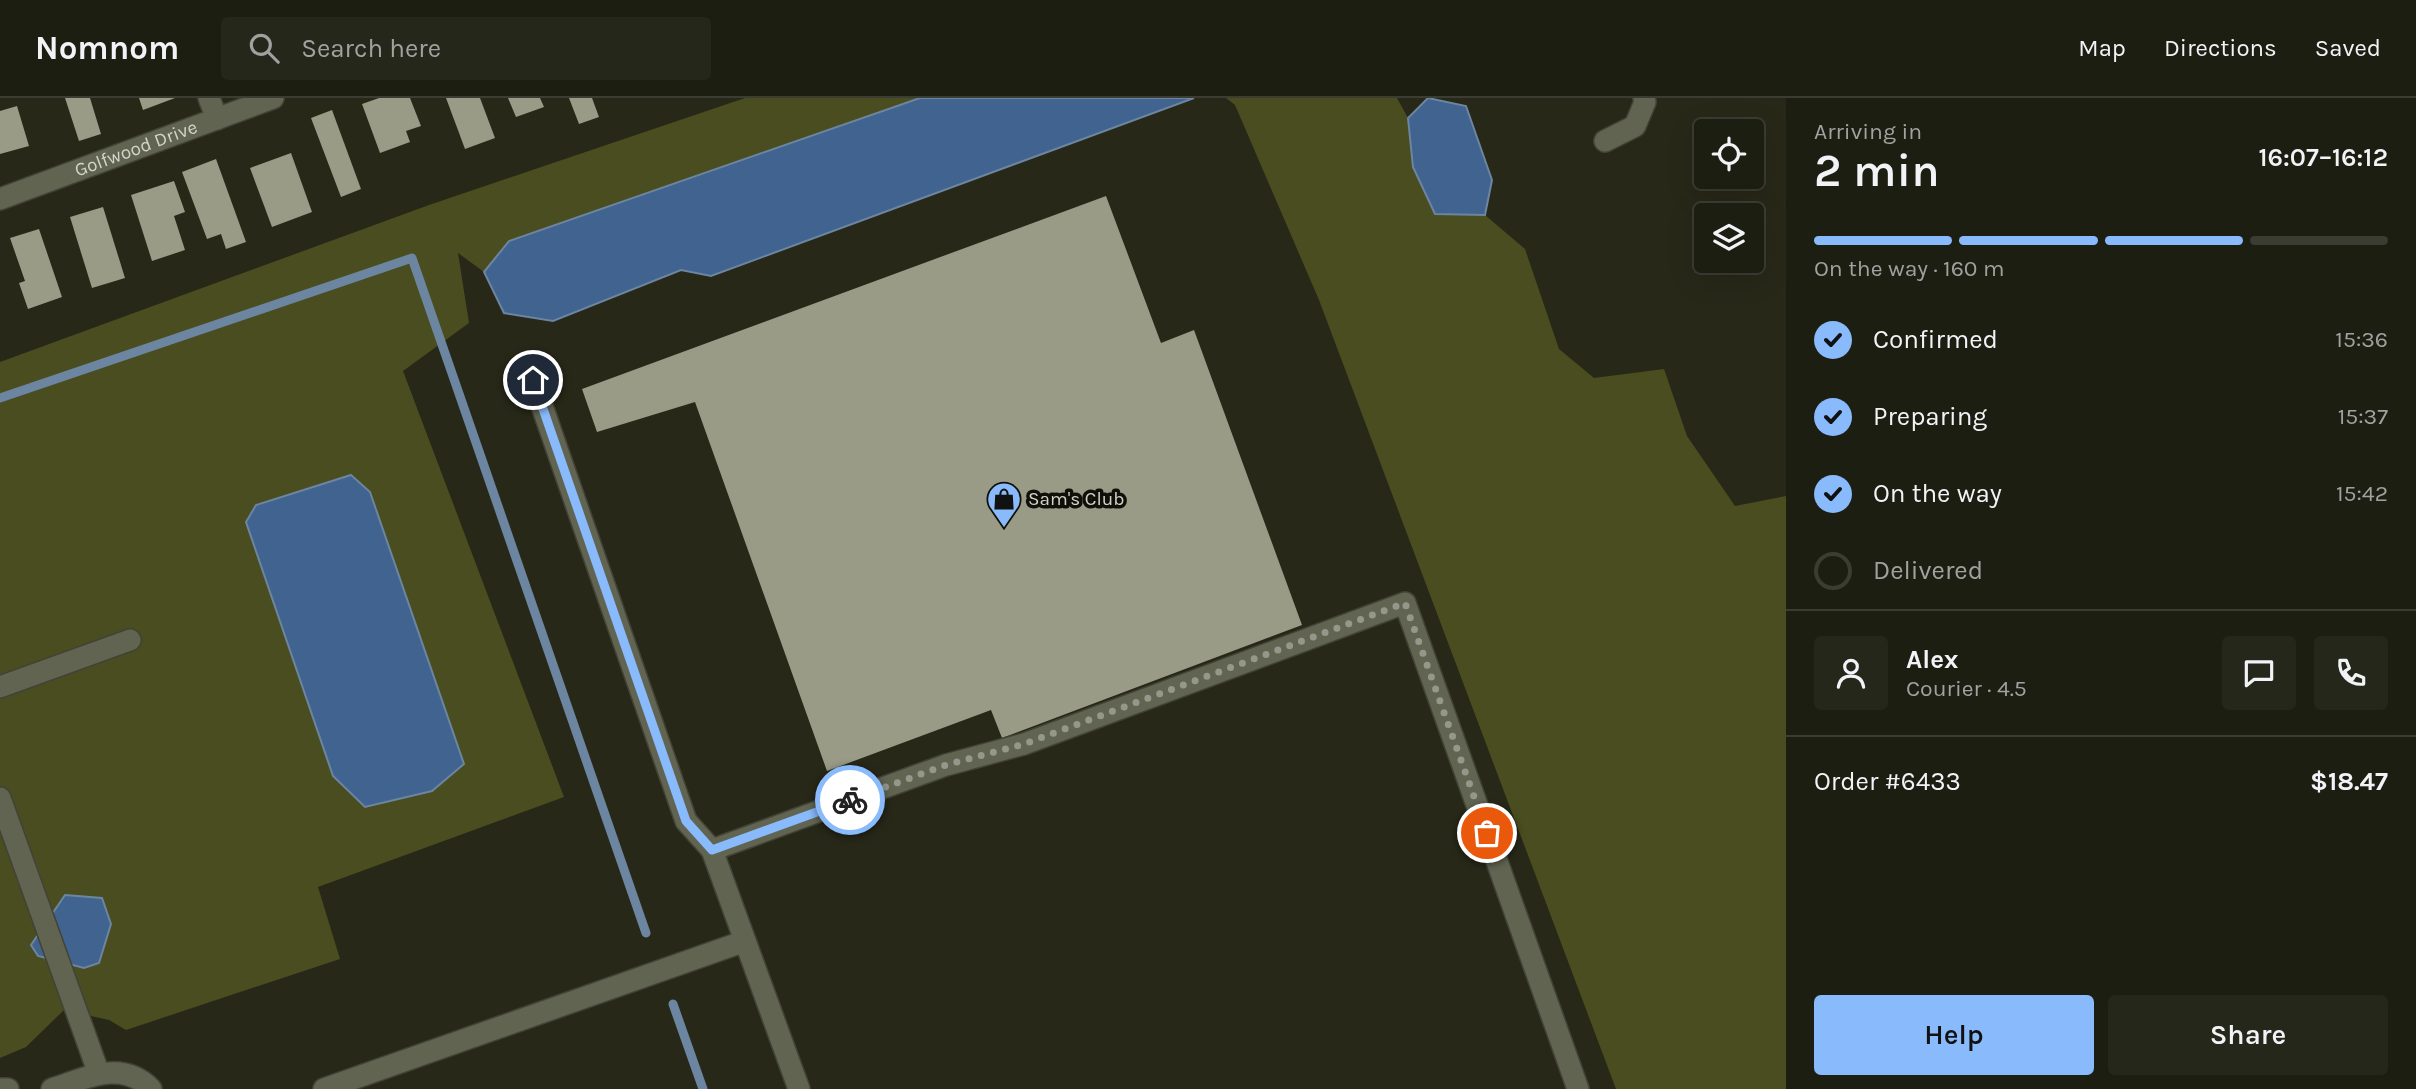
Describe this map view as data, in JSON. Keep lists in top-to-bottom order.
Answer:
{
  "streets": {
    "street": ["Golfwood Drive"]
  },
  "places": {
    "shop": ["Sam's Club"]
  },
  "page": {
    "header": "Nomnom",
    "search": "Search here",
    "nav": ["Map", "Directions", "Saved"],
    "heading": ["2 min", "Arriving in", "16:07–16:12"],
    "panel": [
      "Alex",
      "Courier · 4.5",
      "Order #6433",
      "$18.47"
    ],
    "bar": "On the way · 160 m",
    "list": [
      ["Confirmed", "15:36"],
      ["Preparing", "15:37"],
      ["On the way", "15:42"],
      "Delivered"
    ],
    "buttons": ["Help", "Share"]
  }
}
